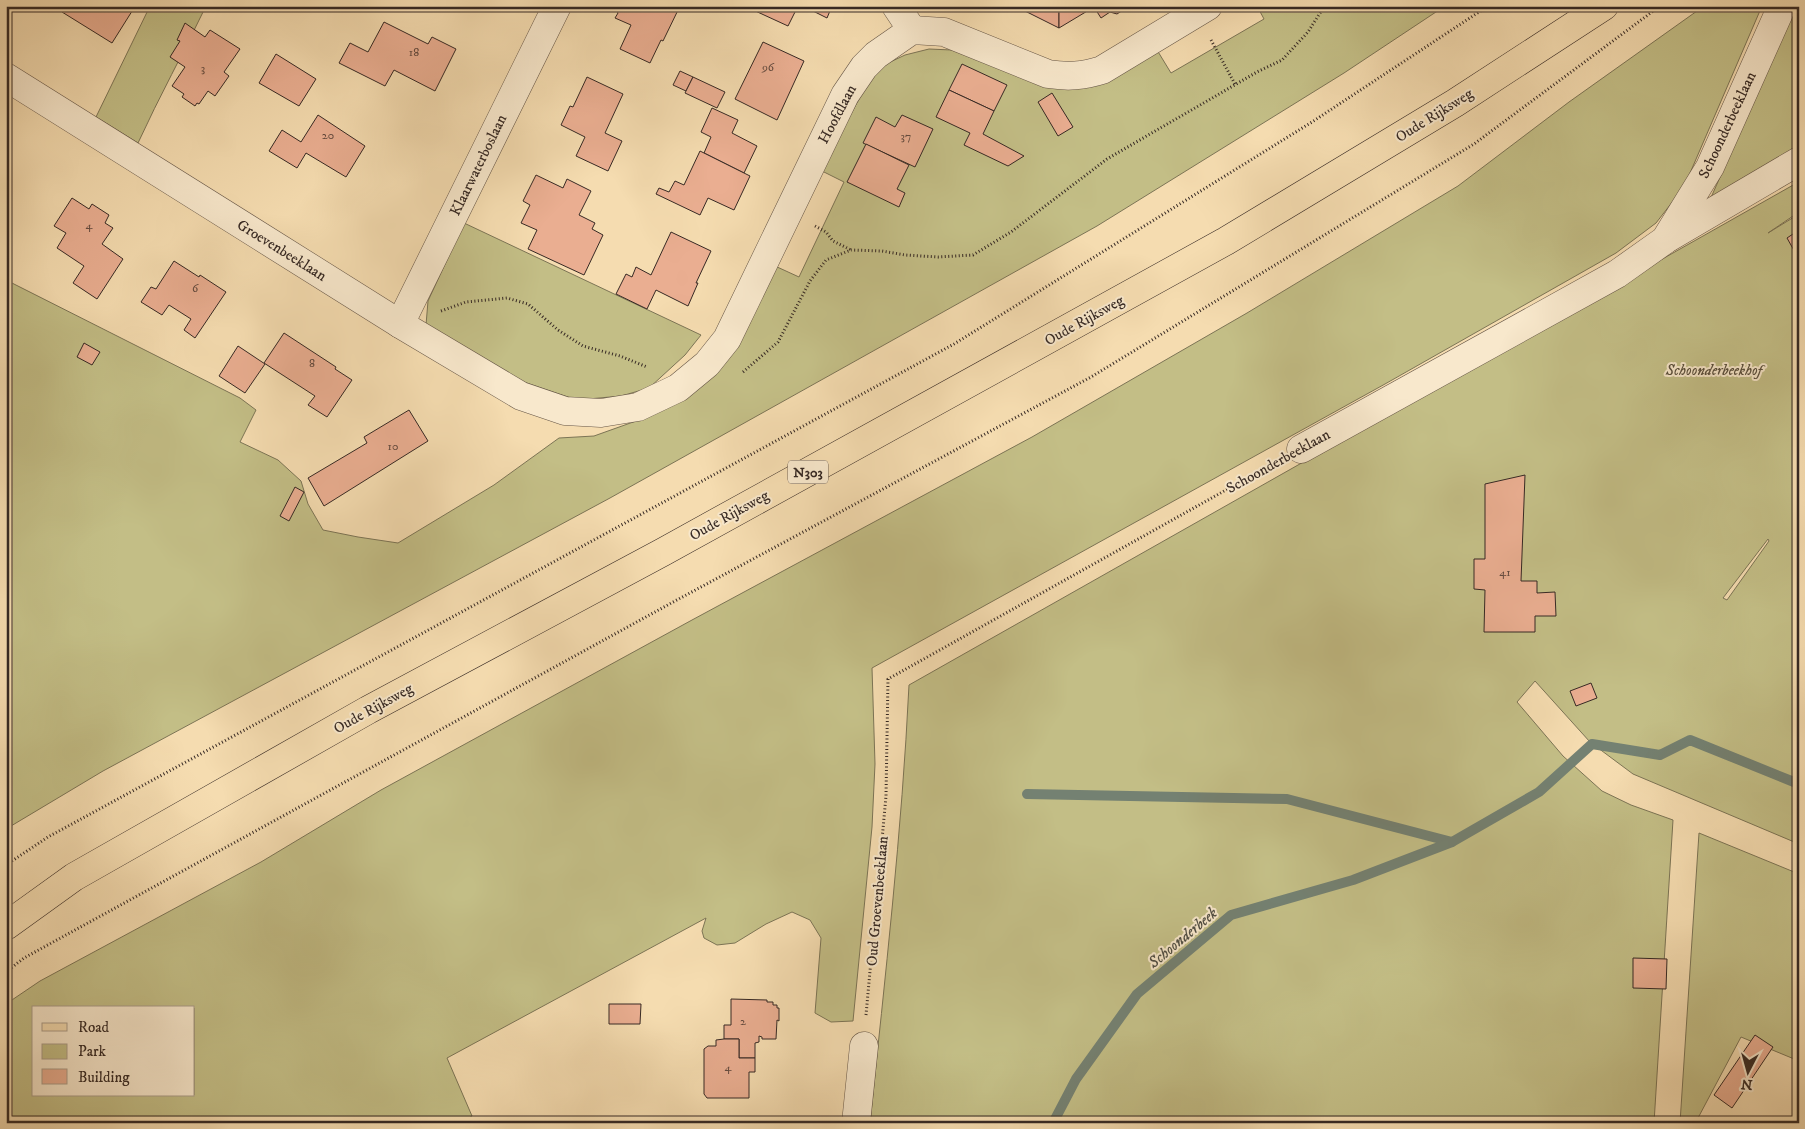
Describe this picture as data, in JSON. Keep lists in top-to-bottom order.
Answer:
{
  "streets": {
    "main road": ["Oude Rijksweg", "N303"],
    "street": [
      "Hoofdlaan",
      "Schoonderbeeklaan",
      "Klaarwaterboslaan",
      "Groevenbeeklaan"
    ],
    "path": ["Oud Groevenbeeklaan"]
  },
  "crossings": [
    ["Hoofdlaan", "Groevenbeeklaan"],
    ["Schoonderbeeklaan", "Oud Groevenbeeklaan"],
    ["Klaarwaterboslaan", "Groevenbeeklaan"]
  ],
  "water": ["Schoonderbeek"],
  "parks": ["Schoonderbeekhof"],
  "house_numbers": [
    "18",
    "96",
    "3",
    "20",
    "37",
    "4",
    "6",
    "8",
    "10",
    "41",
    "2",
    "4"
  ],
  "legend": ["Road", "Park", "Building"],
  "north": "bottom"
}
